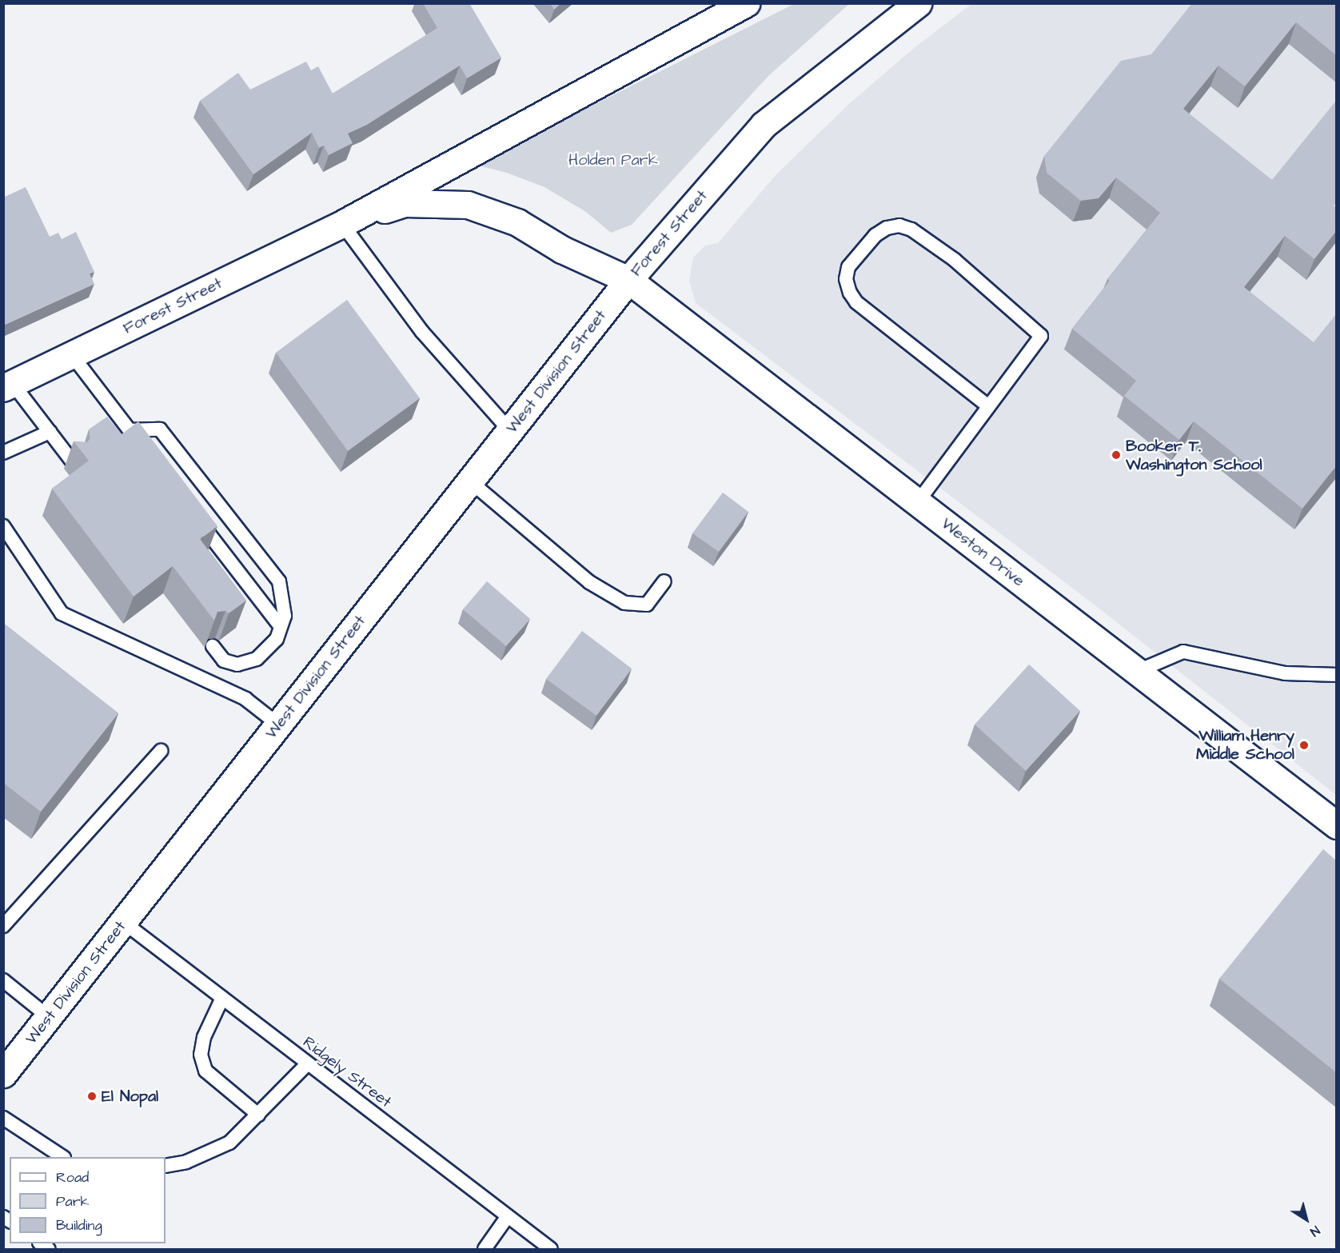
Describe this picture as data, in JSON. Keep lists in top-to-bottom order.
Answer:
{
  "streets": {
    "main road": ["Forest Street", "West Division Street", "Weston Drive"],
    "lane": ["Ridgely Street"]
  },
  "crossings": [
    ["Forest Street", "West Division Street"],
    ["Forest Street", "Weston Drive"],
    ["West Division Street", "Weston Drive"],
    ["West Division Street", "Ridgely Street"]
  ],
  "parks": ["Holden Park"],
  "places": ["Booker T. Washington School", "William Henry Middle School", "El Nopal"],
  "legend": ["Road", "Park", "Building"],
  "north": "bottom right"
}
